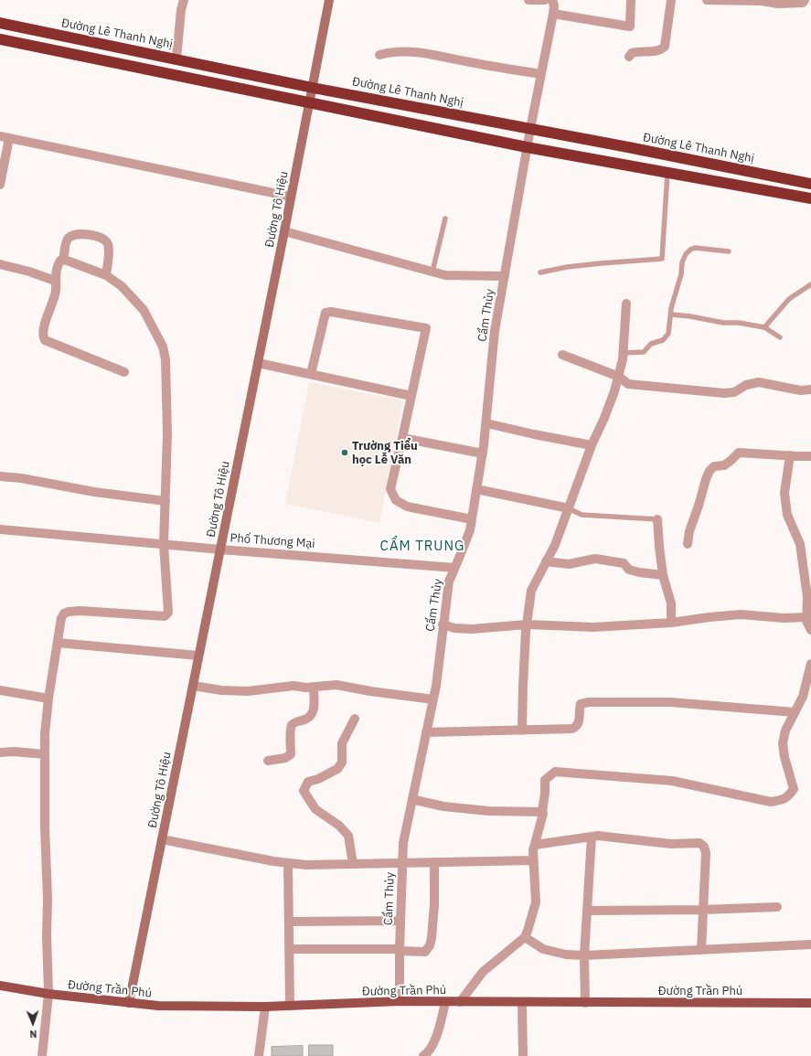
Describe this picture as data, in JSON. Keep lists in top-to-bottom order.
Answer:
{
  "streets": {
    "highway": ["Đường Lê Thanh Nghị"],
    "main road": ["Đường Trần Phú"],
    "street": ["Đường Tô Hiệu", "Cẩm Thủy", "Phố Thương Mại"]
  },
  "crossings": [
    ["Đường Lê Thanh Nghị", "Đường Tô Hiệu"],
    ["Đường Lê Thanh Nghị", "Cẩm Thủy"],
    ["Đường Tô Hiệu", "Phố Thương Mại"],
    ["Đường Tô Hiệu", "Đường Trần Phú"],
    ["Cẩm Thủy", "Phố Thương Mại"],
    ["Cẩm Thủy", "Đường Trần Phú"]
  ],
  "districts": ["CẨM TRUNG"],
  "places": ["Trường Tiểu học Lễ Văn"],
  "north": "bottom"
}
